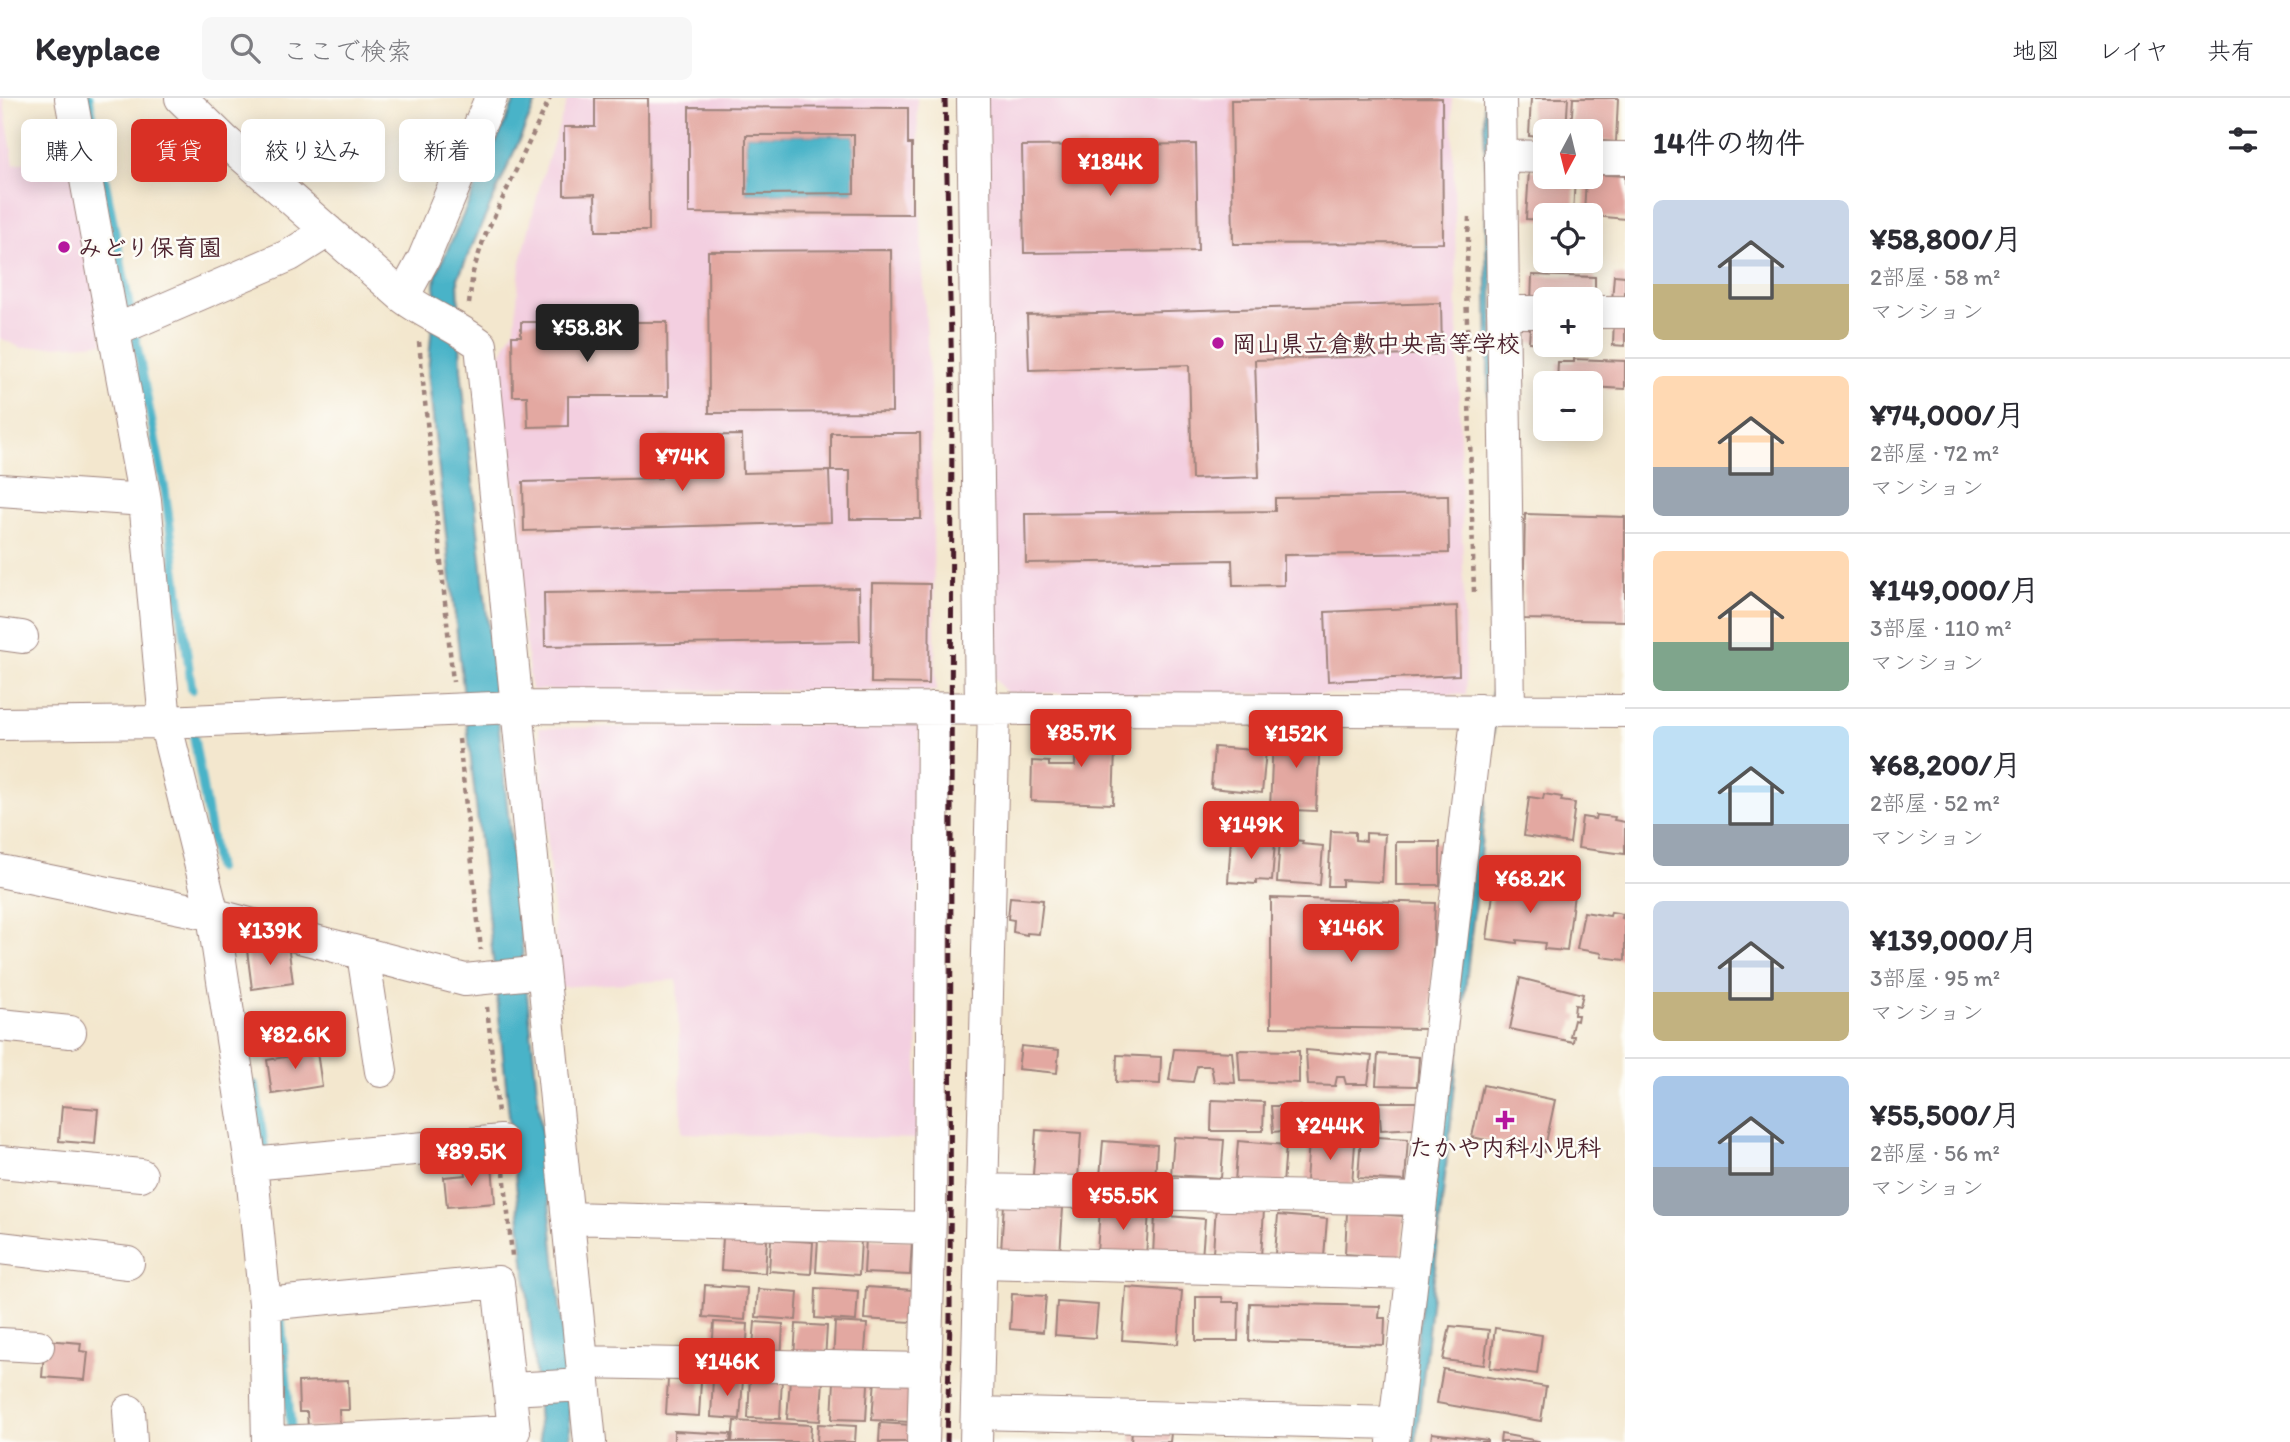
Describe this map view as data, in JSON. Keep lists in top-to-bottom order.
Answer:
{
  "places": {
    "other": ["みどり保育園", "岡山県立倉敷中央高等学校"],
    "health": ["たかや内科小児科"]
  },
  "north": "bottom",
  "page": {
    "header": "Keyplace",
    "search": "ここで検索",
    "nav": ["地図", "レイヤ", "共有"],
    "heading": "14件の物件",
    "map_buttons": ["+", "−"],
    "chip": [
      "購入",
      "賃貸",
      "絞り込み",
      "新着"
    ],
    "price": [
      "¥184K",
      "¥58.8K",
      "¥74K",
      "¥85.7K",
      "¥152K",
      "¥149K",
      "¥68.2K",
      "¥146K",
      "¥139K",
      "¥82.6K",
      "¥244K",
      "¥89.5K",
      "¥55.5K",
      "¥146K"
    ],
    "list": [
      {
        "name": "¥58,800/月",
        "note": "2部屋 · 58 m² · マンション"
      },
      {
        "name": "¥74,000/月",
        "note": "2部屋 · 72 m² · マンション"
      },
      {
        "name": "¥149,000/月",
        "note": "3部屋 · 110 m² · マンション"
      },
      {
        "name": "¥68,200/月",
        "note": "2部屋 · 52 m² · マンション"
      },
      {
        "name": "¥139,000/月",
        "note": "3部屋 · 95 m² · マンション"
      },
      {
        "name": "¥55,500/月",
        "note": "2部屋 · 56 m² · マンション"
      }
    ]
  }
}
